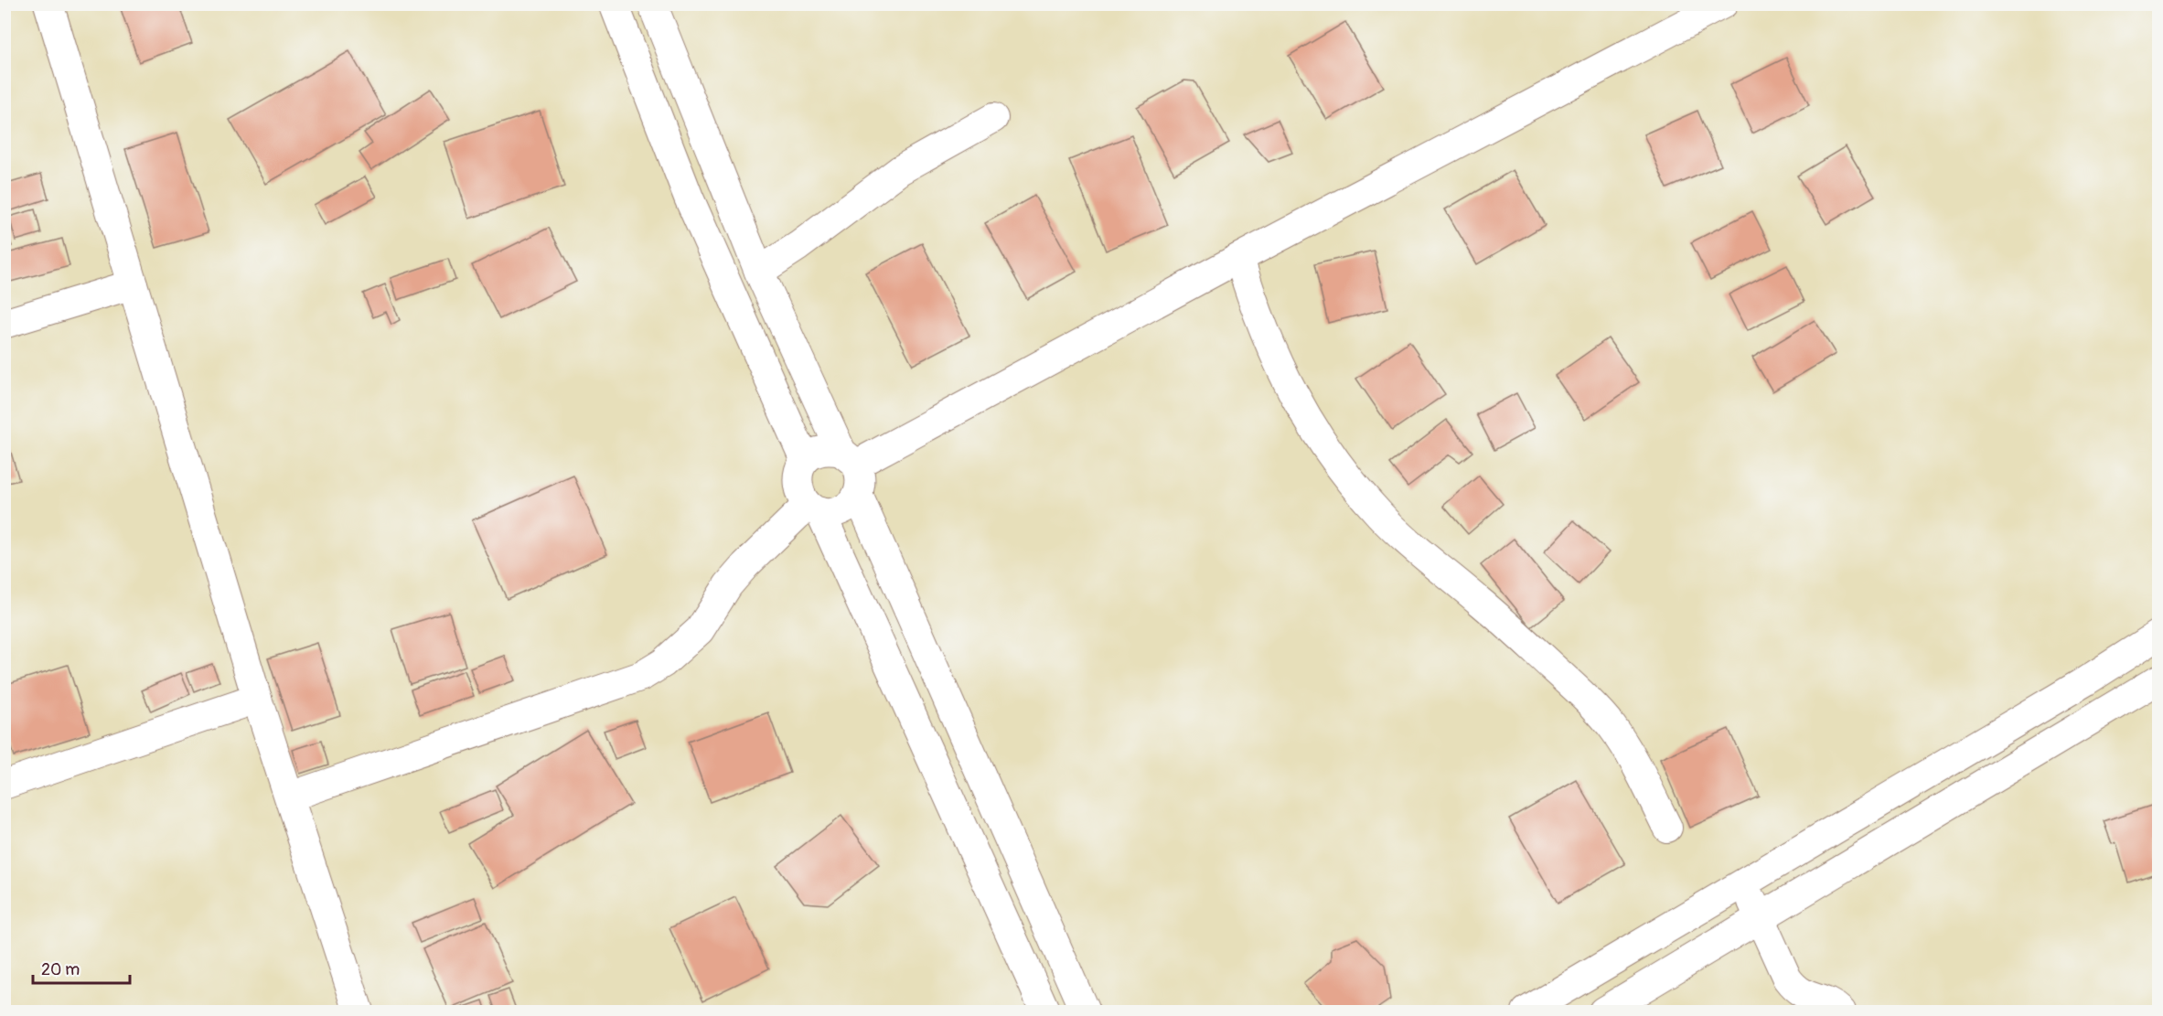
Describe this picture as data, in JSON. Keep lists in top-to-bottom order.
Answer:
{
  "scale_bar": "20 m"
}
